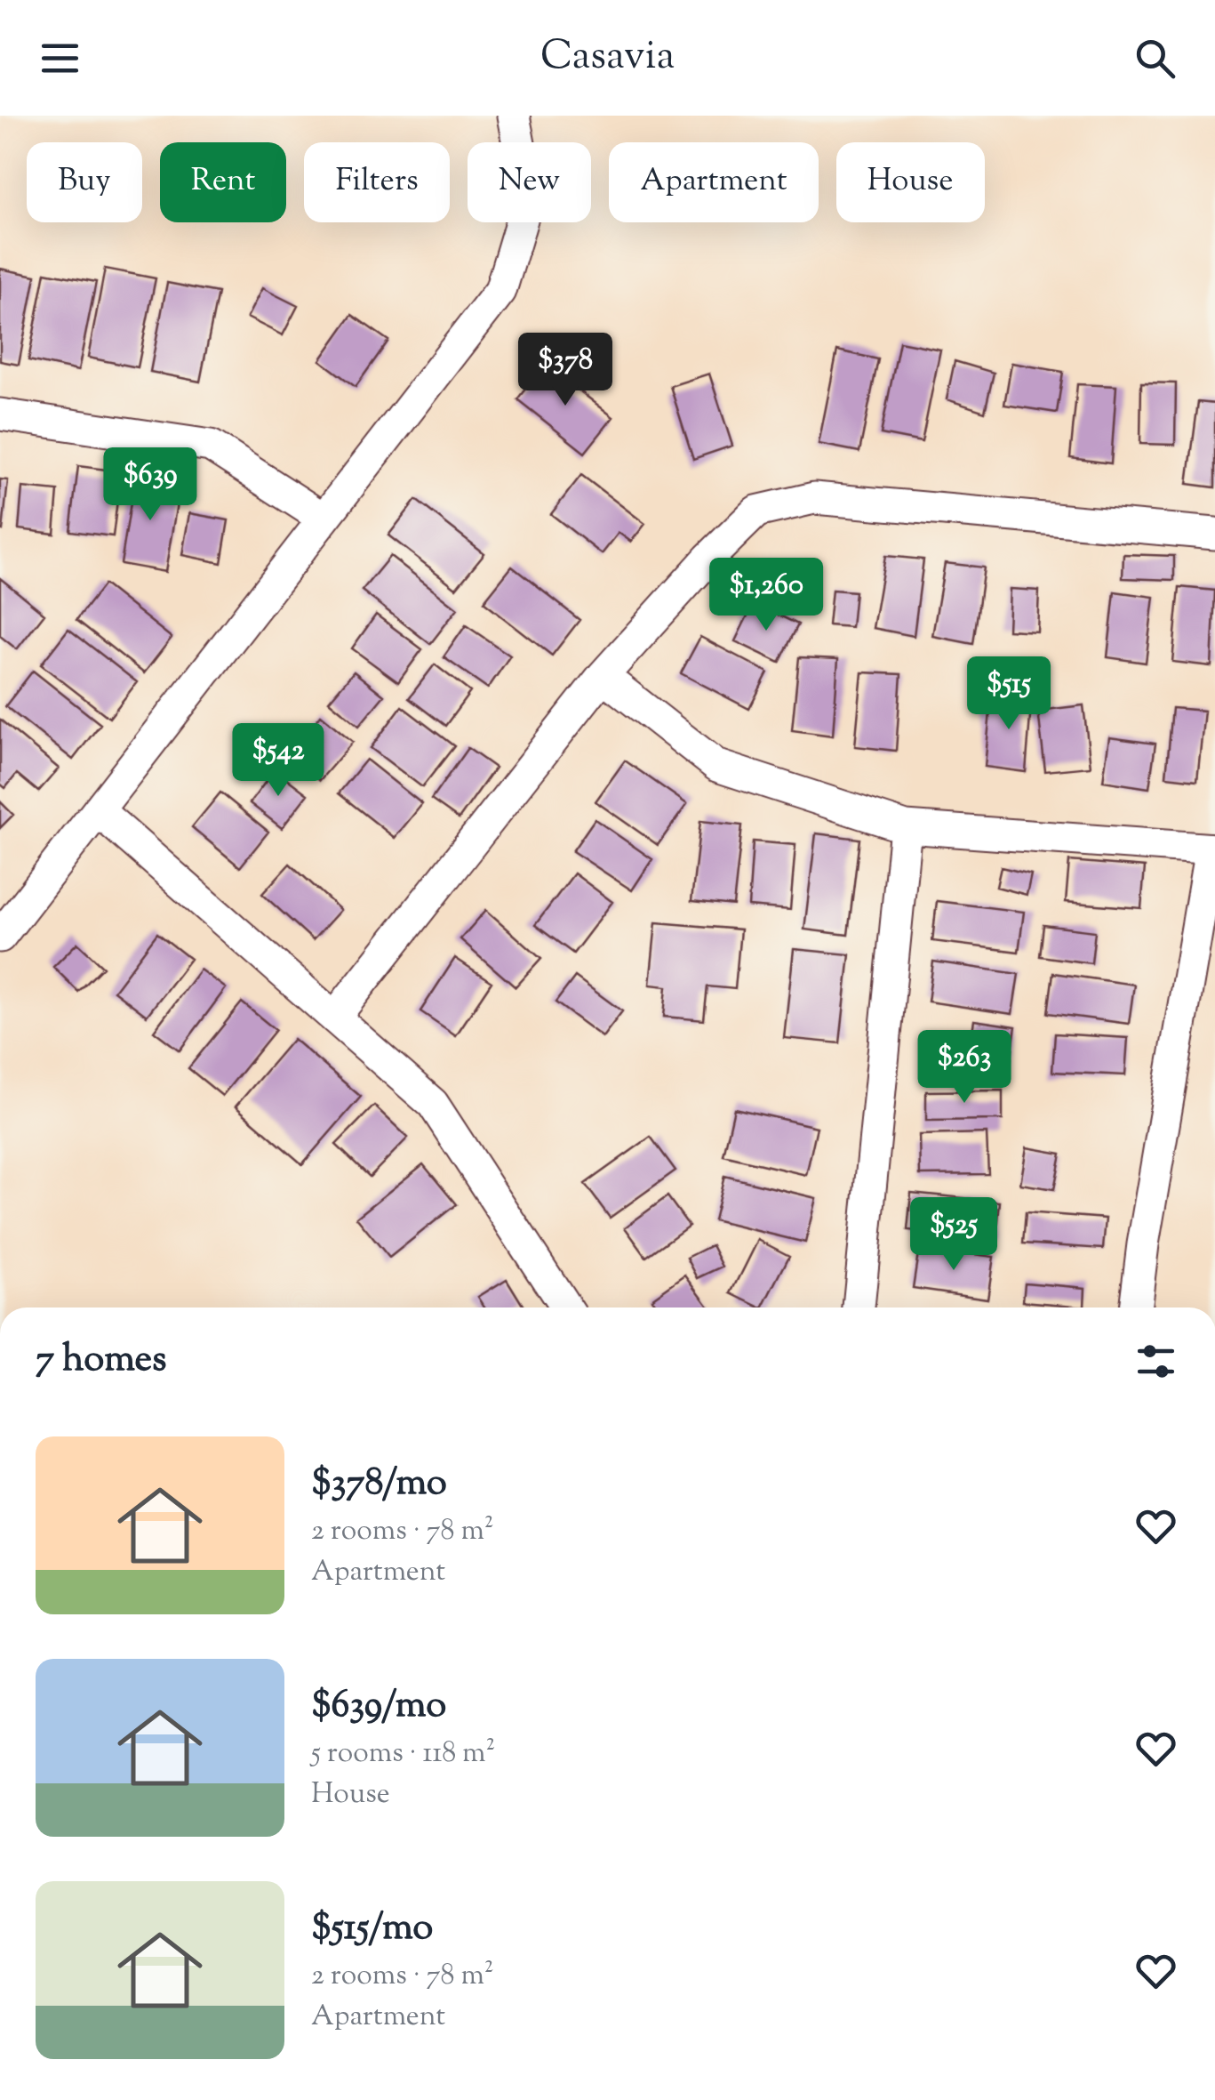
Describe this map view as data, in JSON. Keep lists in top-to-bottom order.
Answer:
{
  "page": {
    "header": "Casavia",
    "chip": [
      "Buy",
      "Rent",
      "Filters",
      "New",
      "Apartment",
      "House"
    ],
    "price": [
      "$378",
      "$639",
      "$1,260",
      "$515",
      "$542",
      "$263",
      "$525"
    ],
    "heading": "7 homes",
    "list": [
      {
        "name": "$378/mo",
        "note": "2 rooms · 78 m² · Apartment"
      },
      {
        "name": "$639/mo",
        "note": "5 rooms · 118 m² · House"
      },
      {
        "name": "$515/mo",
        "note": "2 rooms · 78 m² · Apartment"
      }
    ]
  }
}
